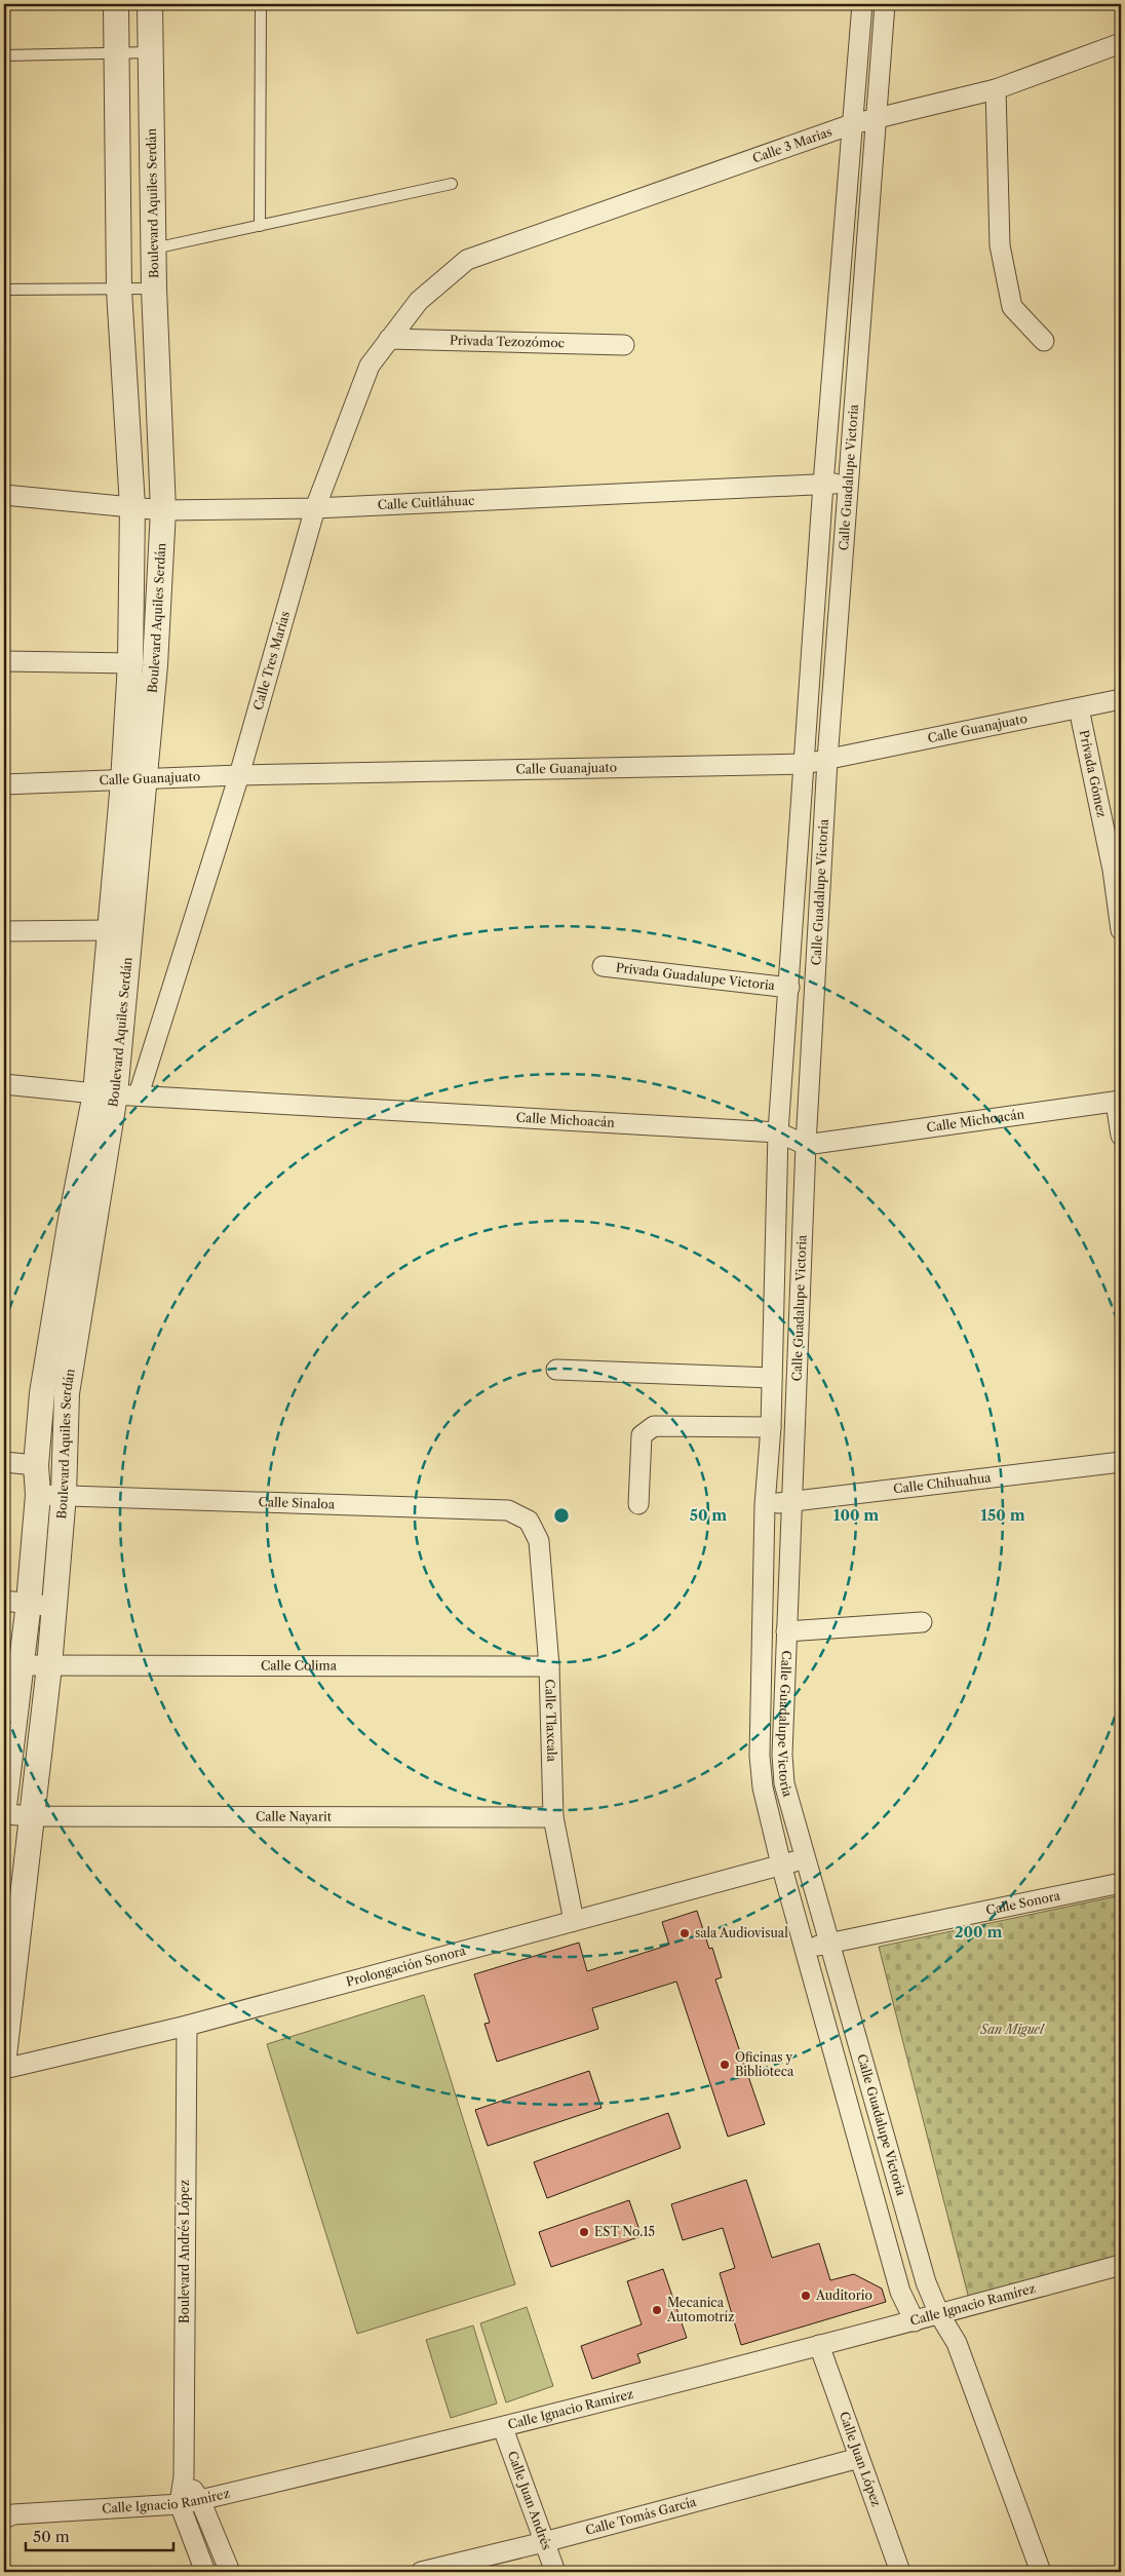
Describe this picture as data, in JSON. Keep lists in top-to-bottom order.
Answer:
{
  "streets": {
    "street": [
      "Calle 3 Marias",
      "Boulevard Aquiles Serdán",
      "Privada Tezozómoc",
      "Calle Guadalupe Victoria",
      "Calle Cuitláhuac",
      "Calle Tres Marías",
      "Calle Guanajuato",
      "Privada Gómez",
      "Privada Guadalupe Victoria",
      "Calle Michoacán",
      "Calle Chihuahua",
      "Calle Sinaloa",
      "Calle Colima",
      "Calle Tlaxcala",
      "Calle Nayarit",
      "Calle Sonora",
      "Prolongación Sonora",
      "Boulevard Andrés López",
      "Calle Ignacio Ramírez",
      "Calle Juan López",
      "Calle Juan Andrés",
      "Calle Tomás García"
    ]
  },
  "crossings": [
    ["Calle 3 Marias", "Calle Guadalupe Victoria"],
    ["Calle 3 Marias", "Calle Tres Marías"],
    ["Boulevard Aquiles Serdán", "Calle Cuitláhuac"],
    ["Boulevard Aquiles Serdán", "Calle Tres Marías"],
    ["Boulevard Aquiles Serdán", "Calle Guanajuato"],
    ["Boulevard Aquiles Serdán", "Calle Michoacán"],
    ["Boulevard Aquiles Serdán", "Calle Sinaloa"],
    ["Boulevard Aquiles Serdán", "Calle Colima"],
    ["Boulevard Aquiles Serdán", "Calle Nayarit"],
    ["Privada Tezozómoc", "Calle Tres Marías"],
    ["Calle Guadalupe Victoria", "Calle Cuitláhuac"],
    ["Calle Guadalupe Victoria", "Calle Guanajuato"],
    ["Calle Guadalupe Victoria", "Privada Guadalupe Victoria"],
    ["Calle Guadalupe Victoria", "Calle Michoacán"],
    ["Calle Guadalupe Victoria", "Calle Chihuahua"],
    ["Calle Guadalupe Victoria", "Calle Sonora"],
    ["Calle Guadalupe Victoria", "Prolongación Sonora"],
    ["Calle Guadalupe Victoria", "Calle Ignacio Ramírez"],
    ["Calle Cuitláhuac", "Calle Tres Marías"],
    ["Calle Tres Marías", "Calle Guanajuato"],
    ["Calle Tres Marías", "Calle Michoacán"],
    ["Calle Guanajuato", "Privada Gómez"],
    ["Calle Sinaloa", "Calle Tlaxcala"],
    ["Calle Colima", "Calle Tlaxcala"],
    ["Calle Tlaxcala", "Calle Nayarit"],
    ["Calle Tlaxcala", "Prolongación Sonora"],
    ["Prolongación Sonora", "Boulevard Andrés López"],
    ["Boulevard Andrés López", "Calle Ignacio Ramírez"],
    ["Calle Ignacio Ramírez", "Calle Juan López"],
    ["Calle Ignacio Ramírez", "Calle Juan Andrés"],
    ["Calle Juan López", "Calle Tomás García"],
    ["Calle Juan Andrés", "Calle Tomás García"]
  ],
  "parks": ["San Miguel"],
  "places": [
    "sala Audiovisual",
    "Oficinas y Biblioteca",
    "EST No.15",
    "Auditorio",
    "Mecanica Automotríz"
  ],
  "scale_bar": "50 m",
  "rings": [
    "50 m",
    "100 m",
    "150 m",
    "200 m"
  ]
}
